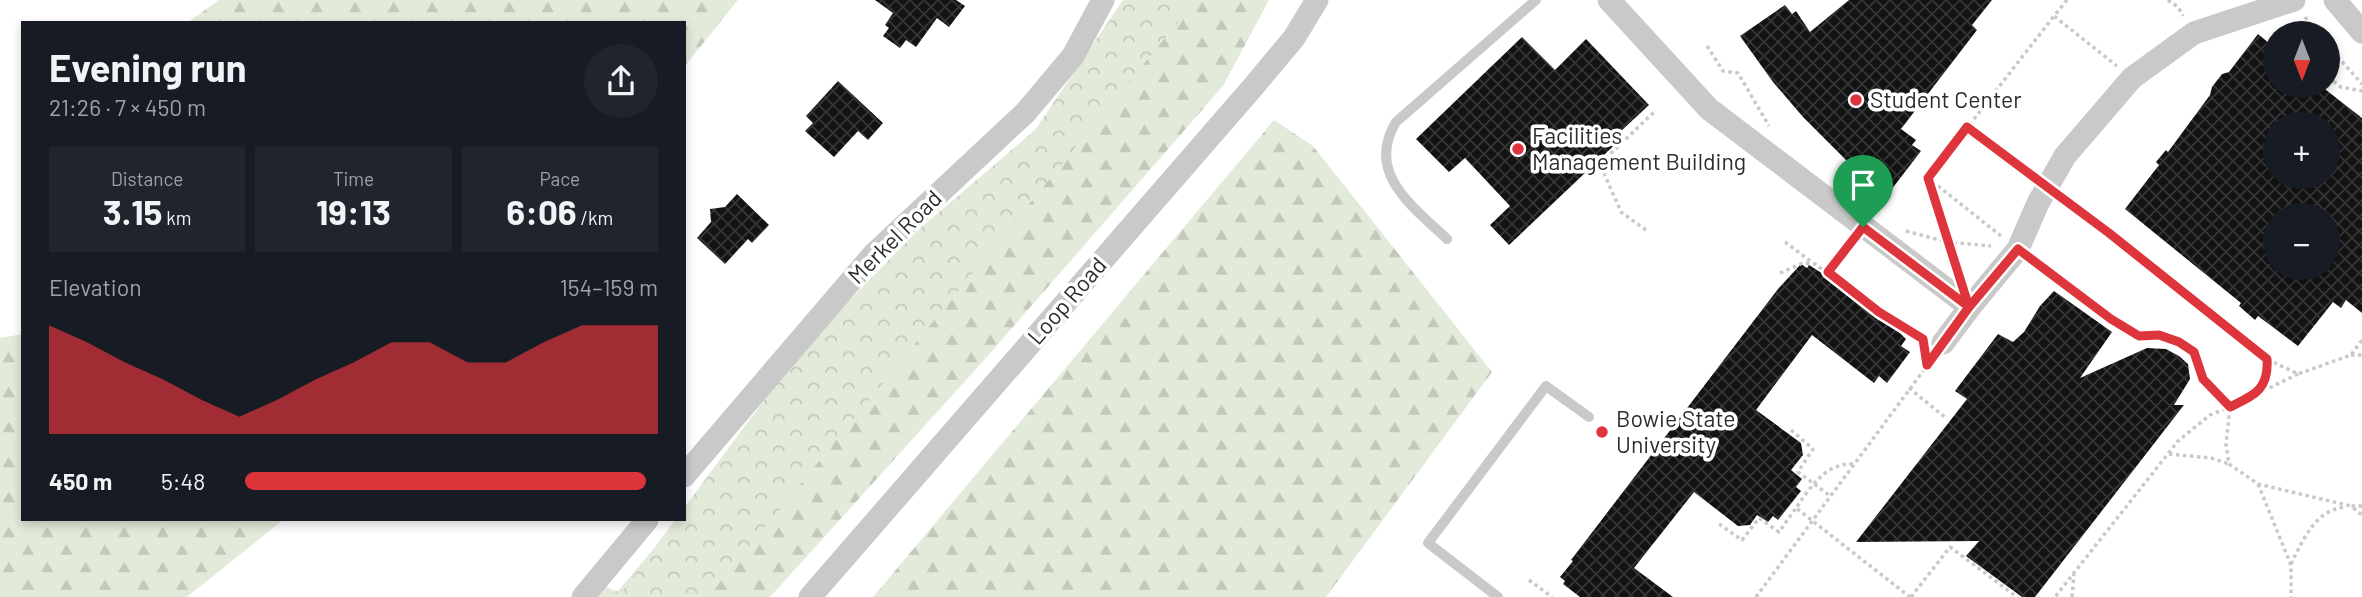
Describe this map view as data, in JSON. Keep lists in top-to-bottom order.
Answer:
{
  "streets": {
    "street": ["Merkel Road", "Loop Road"]
  },
  "places": ["Student Center", "Facilities Management Building", "Bowie State University"],
  "north": "bottom",
  "page": {
    "map_buttons": ["+", "−"],
    "heading": ["Evening run", "21:26 · 7 × 450 m"],
    "stats": [
      ["Distance", "3.15 km"],
      ["Time", "19:13"],
      ["Pace", "6:06 /km"]
    ],
    "chart": ["Elevation", "154–159 m"],
    "list": [
      {
        "name": "450 m",
        "note": "5:48"
      }
    ]
  }
}
